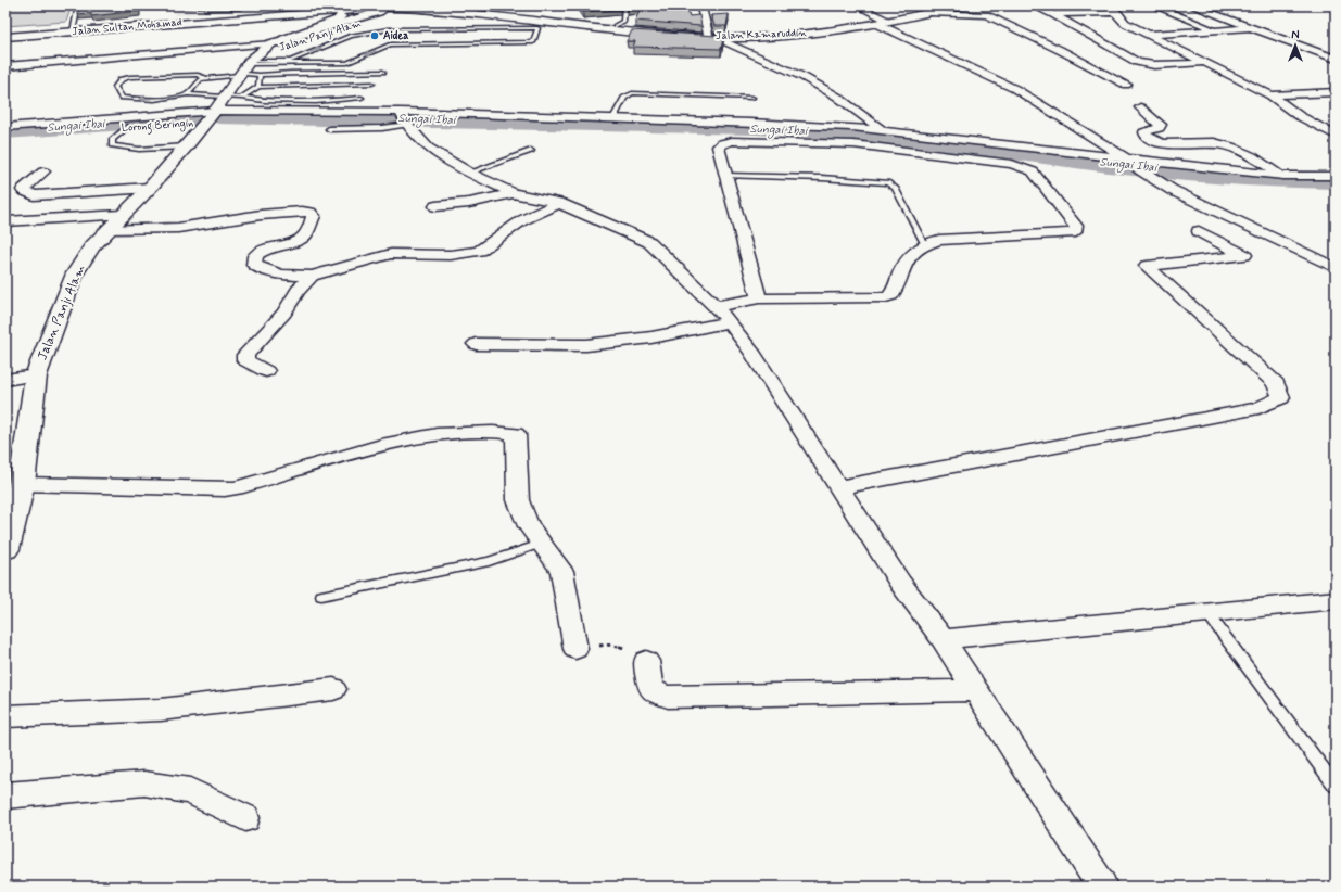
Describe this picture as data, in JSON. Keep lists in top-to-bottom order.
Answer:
{
  "streets": {
    "main road": ["Jalan Sultan Mohamad", "Jalan Kamaruddin", "Jalan Panji Alam"],
    "street": ["Lorong Beringin"]
  },
  "crossings": [
    ["Jalan Sultan Mohamad", "Jalan Kamaruddin"],
    ["Jalan Sultan Mohamad", "Jalan Panji Alam"],
    ["Jalan Kamaruddin", "Jalan Panji Alam"],
    ["Jalan Panji Alam", "Lorong Beringin"]
  ],
  "water": ["Sungai Ibai"],
  "places": ["Aidea"],
  "north": "top"
}
